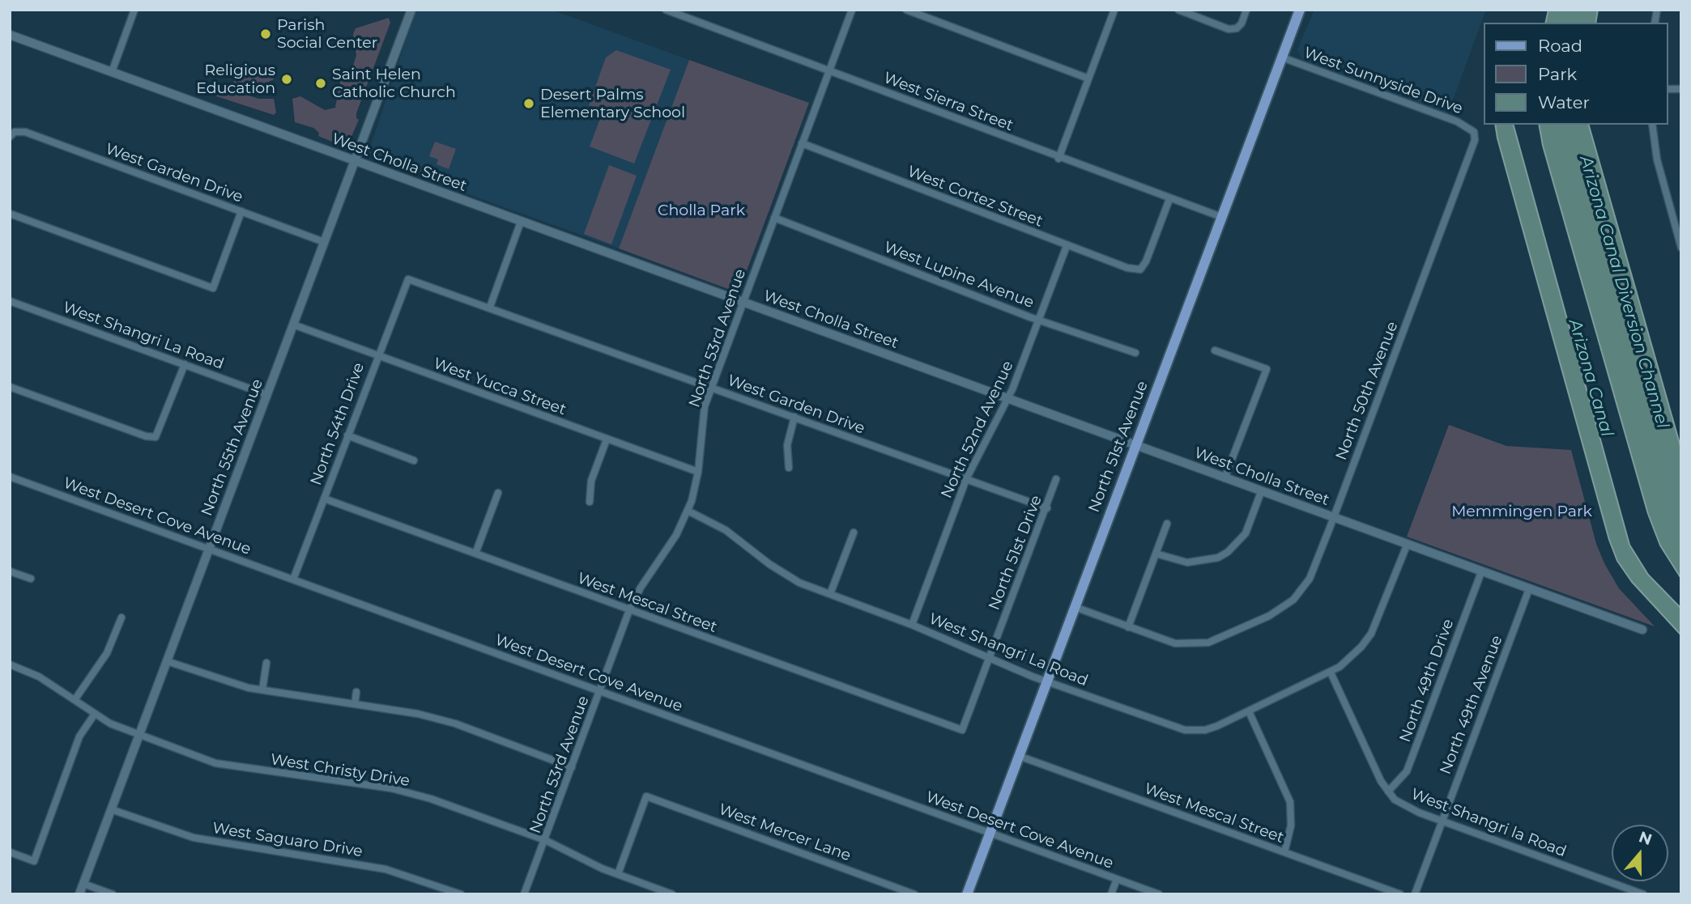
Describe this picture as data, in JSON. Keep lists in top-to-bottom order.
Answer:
{
  "streets": {
    "main road": ["North 51st Avenue"],
    "street": [
      "West Sunnyside Drive",
      "West Sierra Street",
      "West Cholla Street",
      "West Garden Drive",
      "West Cortez Street",
      "West Lupine Avenue",
      "West Shangri La Road",
      "North 53rd Avenue",
      "West Yucca Street",
      "North 50th Avenue",
      "North 54th Drive",
      "North 52nd Avenue",
      "North 55th Avenue",
      "West Desert Cove Avenue",
      "North 51st Drive",
      "West Mescal Street",
      "North 49th Drive",
      "North 49th Avenue",
      "West Christy Drive",
      "West Shangri la Road",
      "West Mercer Lane",
      "West Saguaro Drive"
    ]
  },
  "crossings": [
    ["West Sunnyside Drive", "North 50th Avenue"],
    ["West Sunnyside Drive", "North 51st Avenue"],
    ["West Sierra Street", "West Cortez Street"],
    ["West Sierra Street", "North 53rd Avenue"],
    ["West Sierra Street", "North 51st Avenue"],
    ["West Cholla Street", "West Shangri La Road"],
    ["West Cholla Street", "North 53rd Avenue"],
    ["West Cholla Street", "North 50th Avenue"],
    ["West Cholla Street", "North 52nd Avenue"],
    ["West Cholla Street", "North 51st Avenue"],
    ["West Cholla Street", "North 55th Avenue"],
    ["West Cholla Street", "North 49th Drive"],
    ["West Cholla Street", "North 49th Avenue"],
    ["West Garden Drive", "North 53rd Avenue"],
    ["West Garden Drive", "North 54th Drive"],
    ["West Garden Drive", "North 52nd Avenue"],
    ["West Garden Drive", "North 55th Avenue"],
    ["West Garden Drive", "North 51st Drive"],
    ["West Cortez Street", "North 53rd Avenue"],
    ["West Cortez Street", "North 52nd Avenue"],
    ["West Lupine Avenue", "North 53rd Avenue"],
    ["West Lupine Avenue", "North 52nd Avenue"],
    ["West Shangri La Road", "North 53rd Avenue"],
    ["West Shangri La Road", "North 52nd Avenue"],
    ["West Shangri La Road", "North 51st Avenue"],
    ["West Shangri La Road", "North 55th Avenue"],
    ["West Shangri La Road", "North 51st Drive"],
    ["West Shangri La Road", "West Shangri la Road"],
    ["North 53rd Avenue", "West Yucca Street"],
    ["North 53rd Avenue", "West Desert Cove Avenue"],
    ["North 53rd Avenue", "West Mescal Street"],
    ["North 53rd Avenue", "West Christy Drive"],
    ["West Yucca Street", "North 54th Drive"],
    ["West Yucca Street", "North 55th Avenue"],
    ["North 54th Drive", "West Desert Cove Avenue"],
    ["North 54th Drive", "West Mescal Street"],
    ["North 51st Avenue", "West Desert Cove Avenue"],
    ["North 51st Avenue", "West Mescal Street"],
    ["North 55th Avenue", "West Desert Cove Avenue"],
    ["North 55th Avenue", "West Christy Drive"],
    ["North 55th Avenue", "West Saguaro Drive"],
    ["North 51st Drive", "West Mescal Street"],
    ["North 49th Drive", "West Shangri la Road"],
    ["North 49th Avenue", "West Shangri la Road"],
    ["West Christy Drive", "West Mercer Lane"]
  ],
  "water": ["Arizona Canal Diversion Channel", "Arizona Canal"],
  "parks": ["Cholla Park", "Memmingen Park"],
  "places": [
    "Parish Social Center",
    "Religious Education",
    "Saint Helen Catholic Church",
    "Desert Palms Elementary School"
  ],
  "legend": ["Road", "Park", "Water"],
  "north": "top"
}
